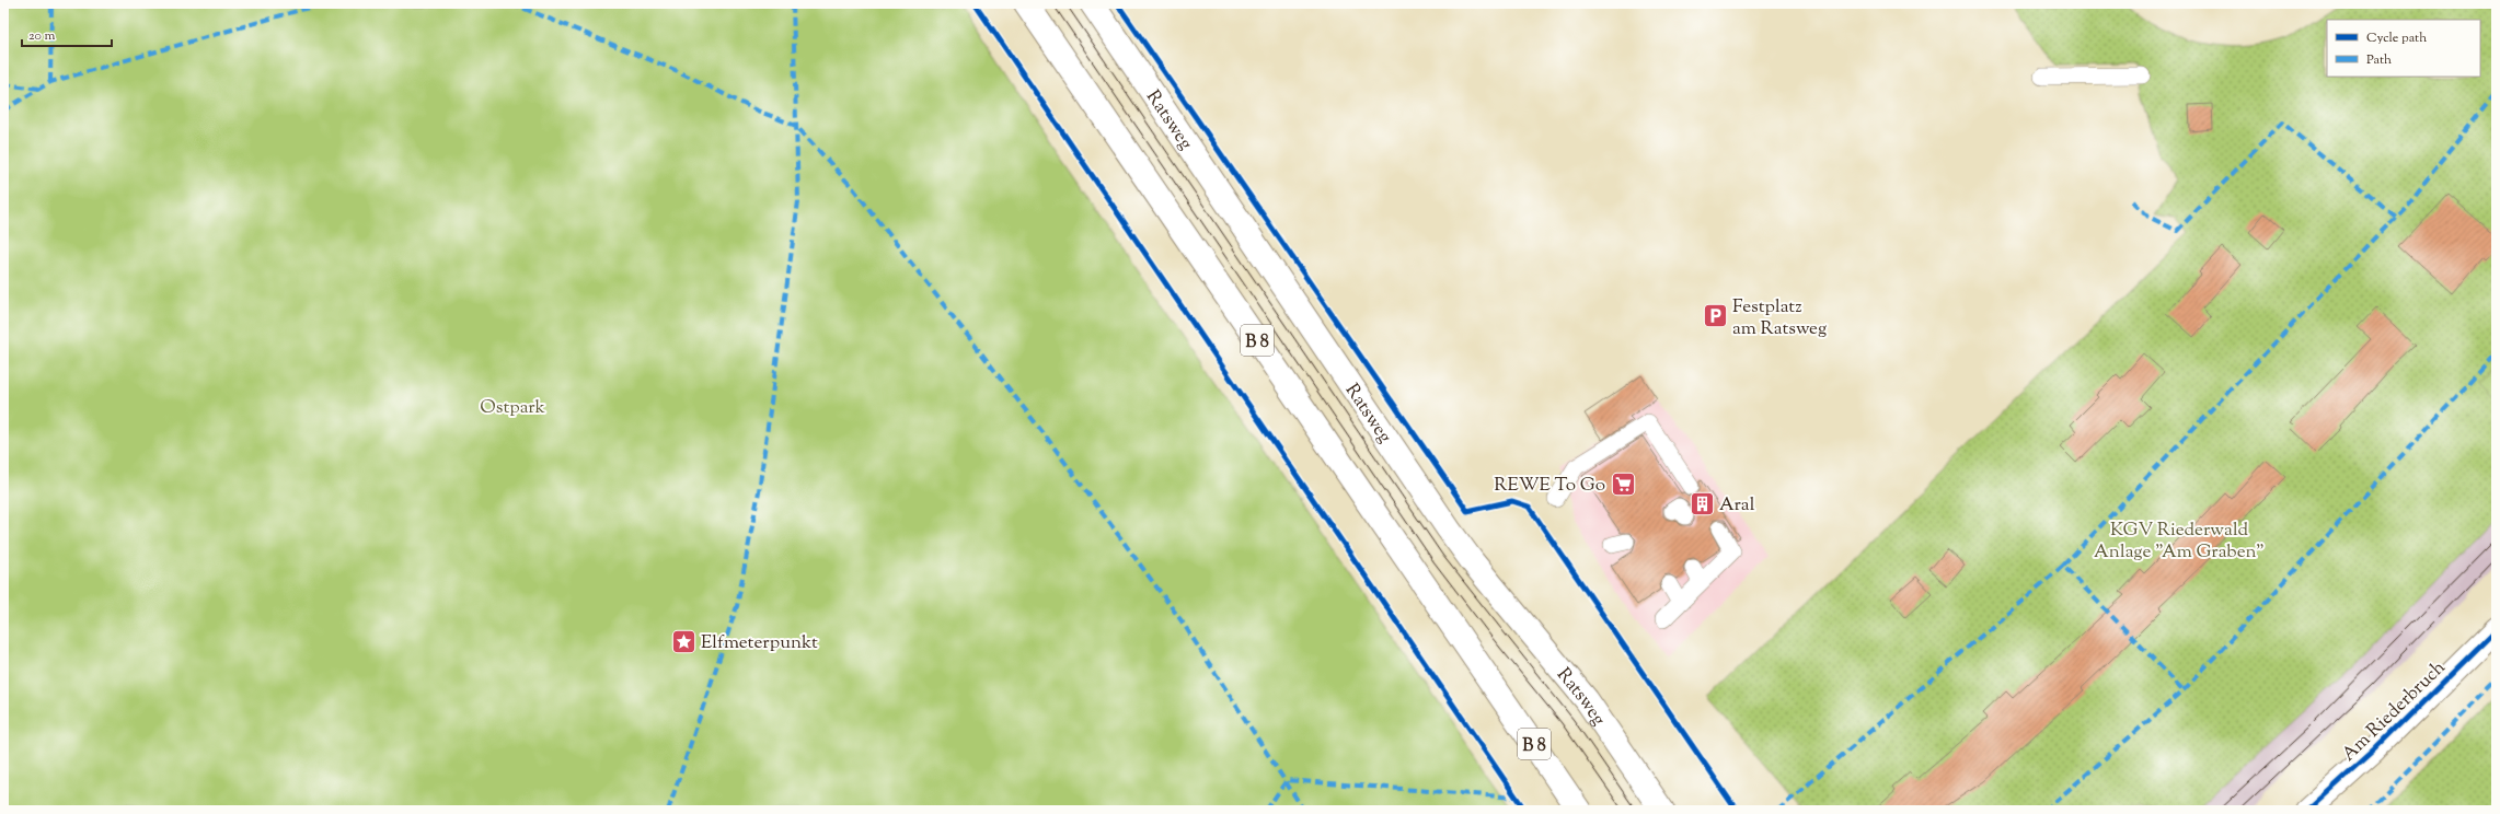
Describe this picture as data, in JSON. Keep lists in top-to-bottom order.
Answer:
{
  "streets": {
    "main road": ["Ratsweg", "B 8", "Am Riederbruch"]
  },
  "parks": ["Ostpark", "KGV Riederwald Anlage \"Am Graben\""],
  "places": {
    "parking": ["Festplatz am Ratsweg"],
    "supermarket": ["REWE To Go"],
    "building": ["Aral"],
    "place": ["Elfmeterpunkt"]
  },
  "legend": ["Cycle path", "Path"],
  "scale_bar": "20 m"
}
